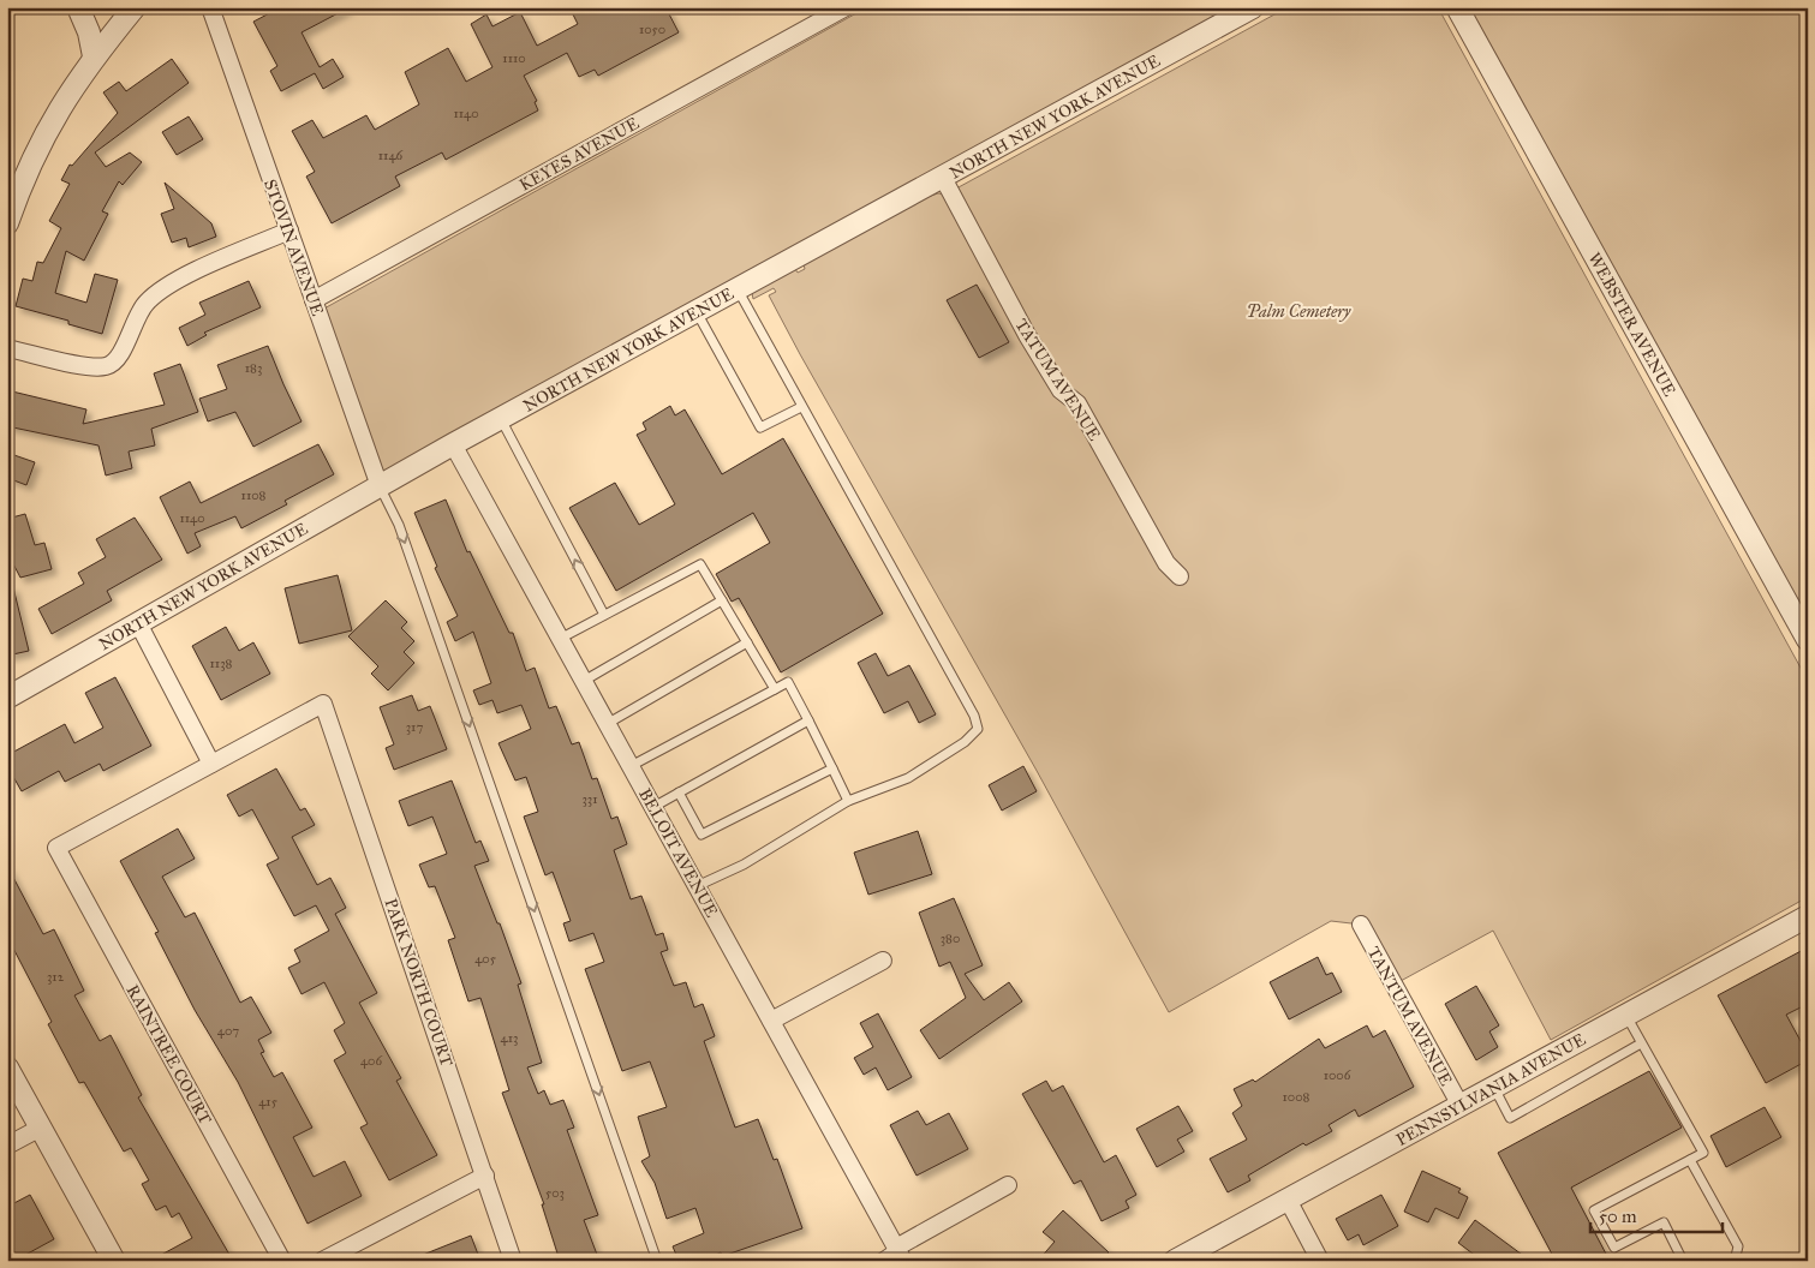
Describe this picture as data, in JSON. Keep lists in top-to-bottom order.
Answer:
{
  "streets": {
    "street": [
      "NORTH NEW YORK AVENUE",
      "KEYES AVENUE",
      "STOVIN AVENUE",
      "WEBSTER AVENUE",
      "TATUM AVENUE",
      "BELOIT AVENUE",
      "PARK NORTH COURT",
      "TANTUM AVENUE",
      "RAINTREE COURT",
      "PENNSYLVANIA AVENUE"
    ]
  },
  "crossings": [
    ["NORTH NEW YORK AVENUE", "STOVIN AVENUE"],
    ["NORTH NEW YORK AVENUE", "TATUM AVENUE"],
    ["NORTH NEW YORK AVENUE", "BELOIT AVENUE"],
    ["KEYES AVENUE", "STOVIN AVENUE"],
    ["PARK NORTH COURT", "RAINTREE COURT"],
    ["TANTUM AVENUE", "PENNSYLVANIA AVENUE"]
  ],
  "parks": ["Palm Cemetery"],
  "house_numbers": [
    "1050",
    "1110",
    "1140",
    "1146",
    "183",
    "1108",
    "1140",
    "1138",
    "317",
    "331",
    "380",
    "405",
    "312",
    "407",
    "413",
    "406",
    "1006",
    "1008",
    "415",
    "503"
  ],
  "scale_bar": "50 m"
}
